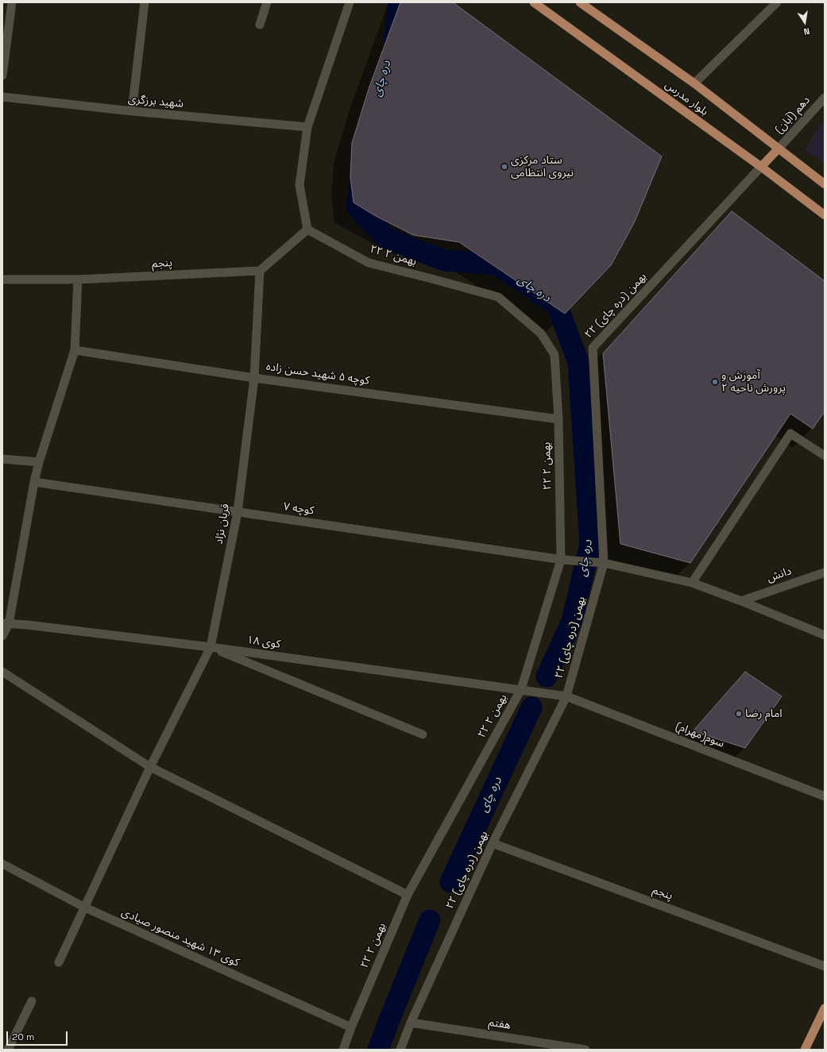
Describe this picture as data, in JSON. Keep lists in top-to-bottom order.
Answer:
{
  "streets": {
    "main road": ["بلوار مدرس"],
    "street": [
      "شهید برزگری",
      "دهم (آبان)",
      "۲۲ بهمن ۲",
      "پنجم",
      "۲۲ بهمن (دره چای)",
      "کوچه ۵ شهید حسن زاده",
      "کوچه ۷",
      "قربان نژاد",
      "دانش",
      "کوی ۱۸",
      "سوم(مهرام)",
      "کوی ۱۳ شهید منصور صیادی",
      "هفتم"
    ]
  },
  "crossings": [
    ["بلوار مدرس", "دهم (آبان)"],
    ["بلوار مدرس", "۲۲ بهمن (دره چای)"],
    ["۲۲ بهمن ۲", "کوچه ۵ شهید حسن زاده"],
    ["۲۲ بهمن ۲", "کوچه ۷"],
    ["۲۲ بهمن ۲", "کوی ۱۸"],
    ["۲۲ بهمن ۲", "کوی ۱۳ شهید منصور صیادی"],
    ["پنجم", "۲۲ بهمن (دره چای)"],
    ["پنجم", "قربان نژاد"],
    ["۲۲ بهمن (دره چای)", "کوچه ۷"],
    ["۲۲ بهمن (دره چای)", "کوی ۱۸"],
    ["۲۲ بهمن (دره چای)", "سوم(مهرام)"],
    ["۲۲ بهمن (دره چای)", "هفتم"],
    ["کوچه ۵ شهید حسن زاده", "قربان نژاد"],
    ["کوچه ۷", "قربان نژاد"],
    ["کوچه ۷", "دانش"],
    ["قربان نژاد", "کوی ۱۸"],
    ["قربان نژاد", "کوی ۱۳ شهید منصور صیادی"],
    ["کوی ۱۸", "سوم(مهرام)"]
  ],
  "water": ["دره چای"],
  "places": ["ستاد مرکزی نیروی انتظامی", "آموزش و پرورش ناحیه ۲", "امام رضا"],
  "scale_bar": "20 m",
  "north": "bottom"
}
